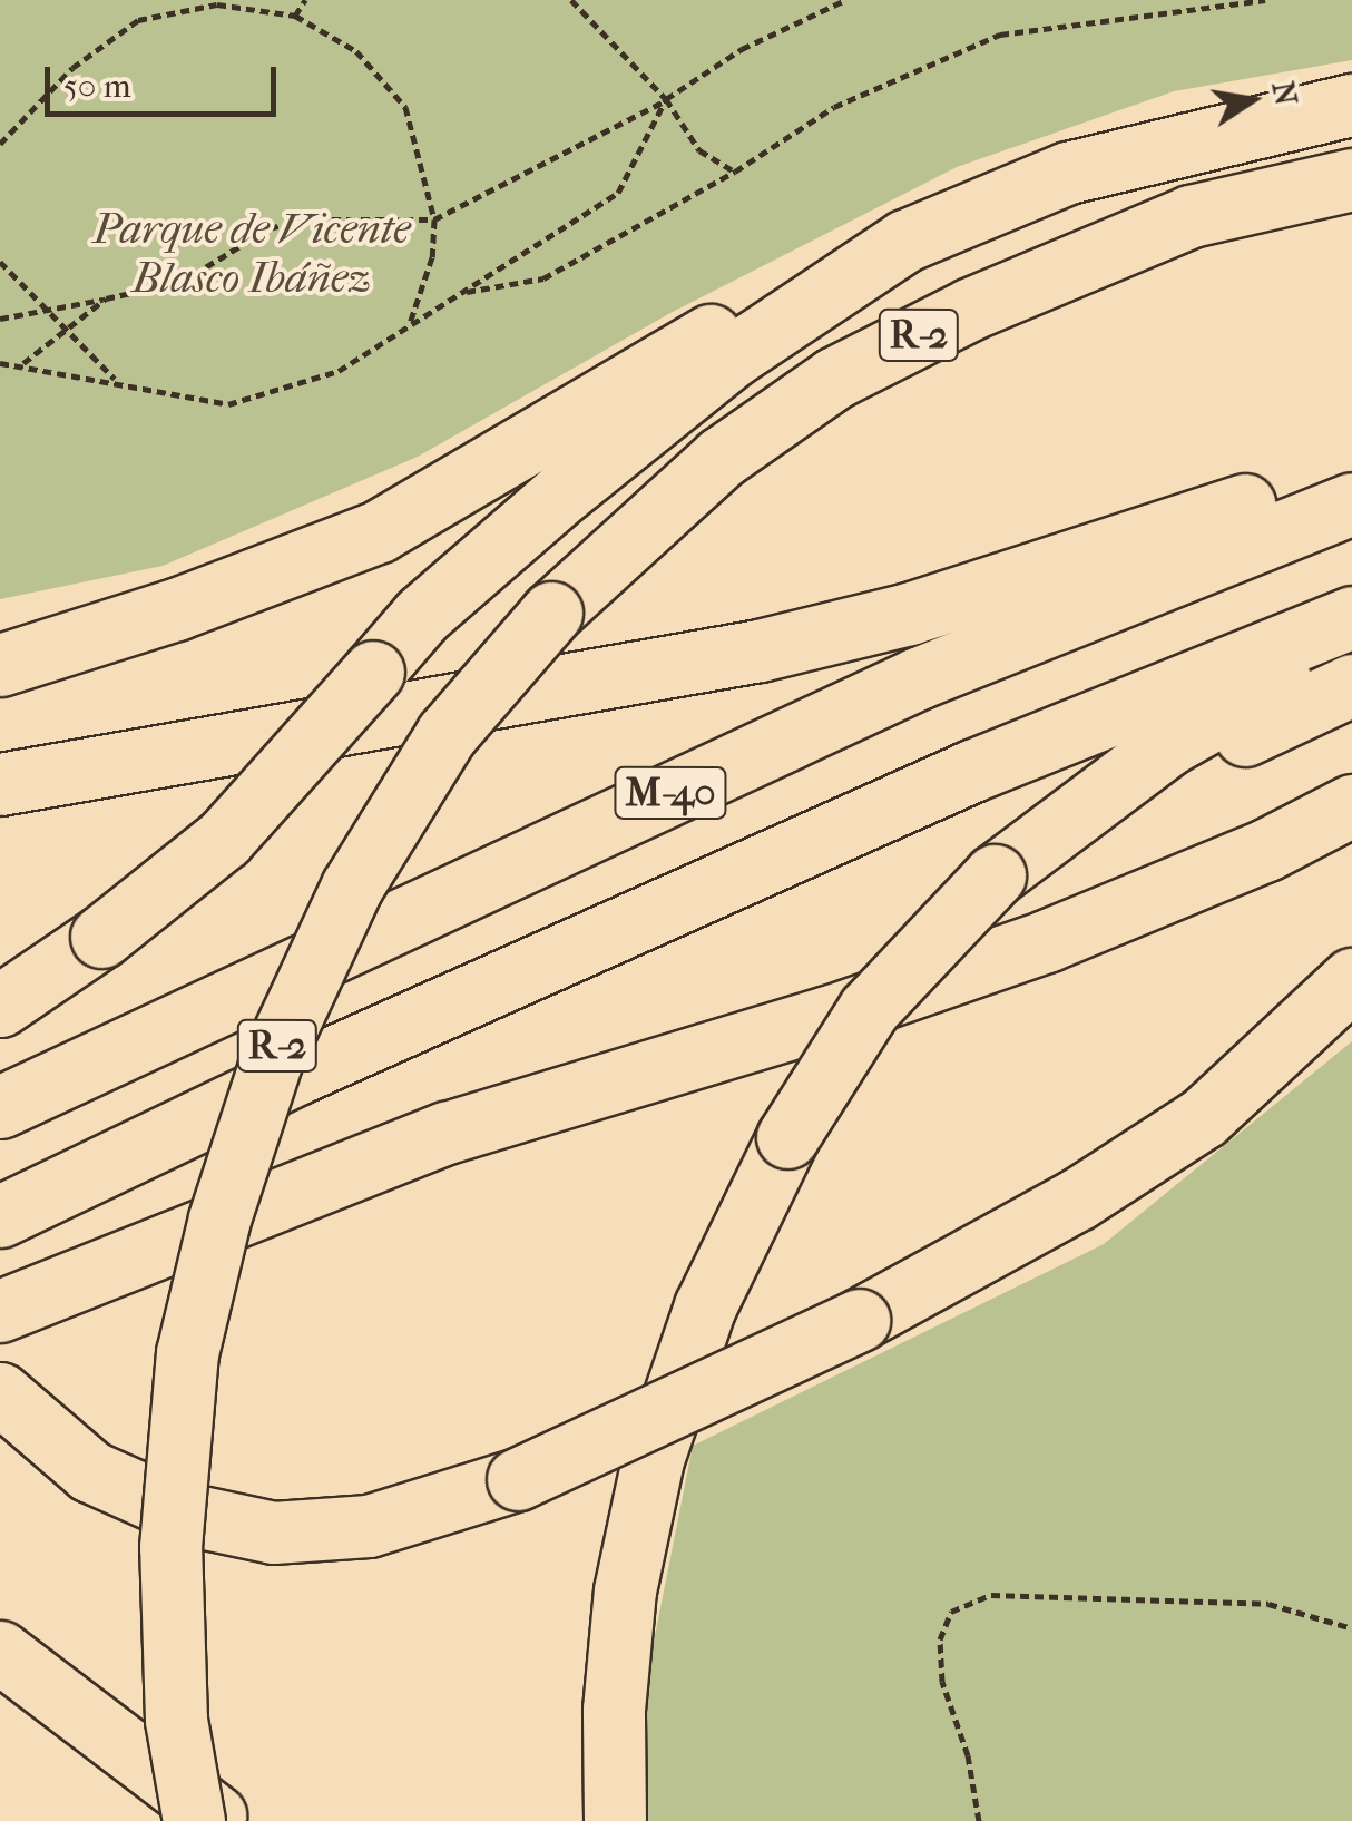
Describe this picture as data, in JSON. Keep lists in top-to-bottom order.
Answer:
{
  "streets": {
    "highway": ["R-2", "M-40"]
  },
  "parks": ["Parque de Vicente Blasco Ibáñez"],
  "scale_bar": "50 m",
  "north": "right"
}
